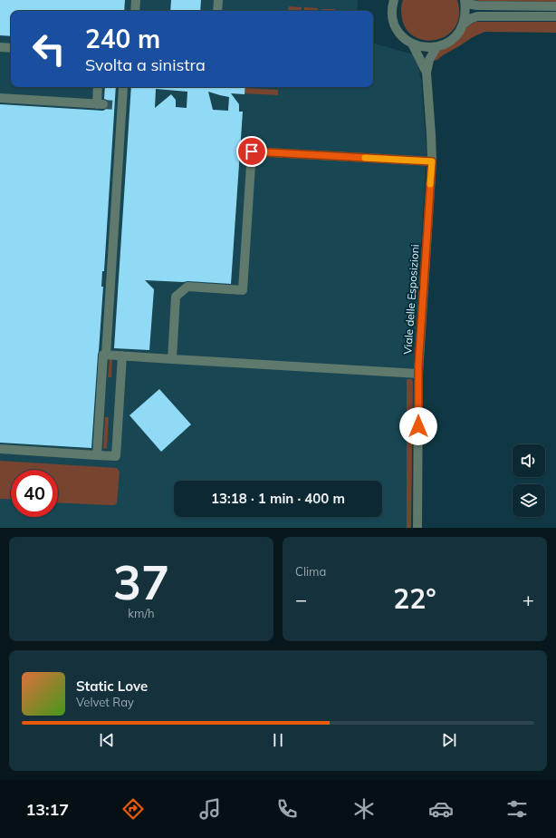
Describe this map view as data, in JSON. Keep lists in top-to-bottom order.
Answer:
{
  "streets": {
    "street": ["Viale delle Esposizioni"]
  },
  "page": {
    "turn": ["240 m", "Svolta a sinistra"],
    "limit": "40",
    "trip": "13:18 · 1 min · 400 m",
    "tile": [
      ["37", "km/h"],
      "Clima"
    ],
    "heat": ["−", "22°", "+"],
    "song": ["Static Love", "Velvet Ray"],
    "tabs": "13:17"
  }
}
